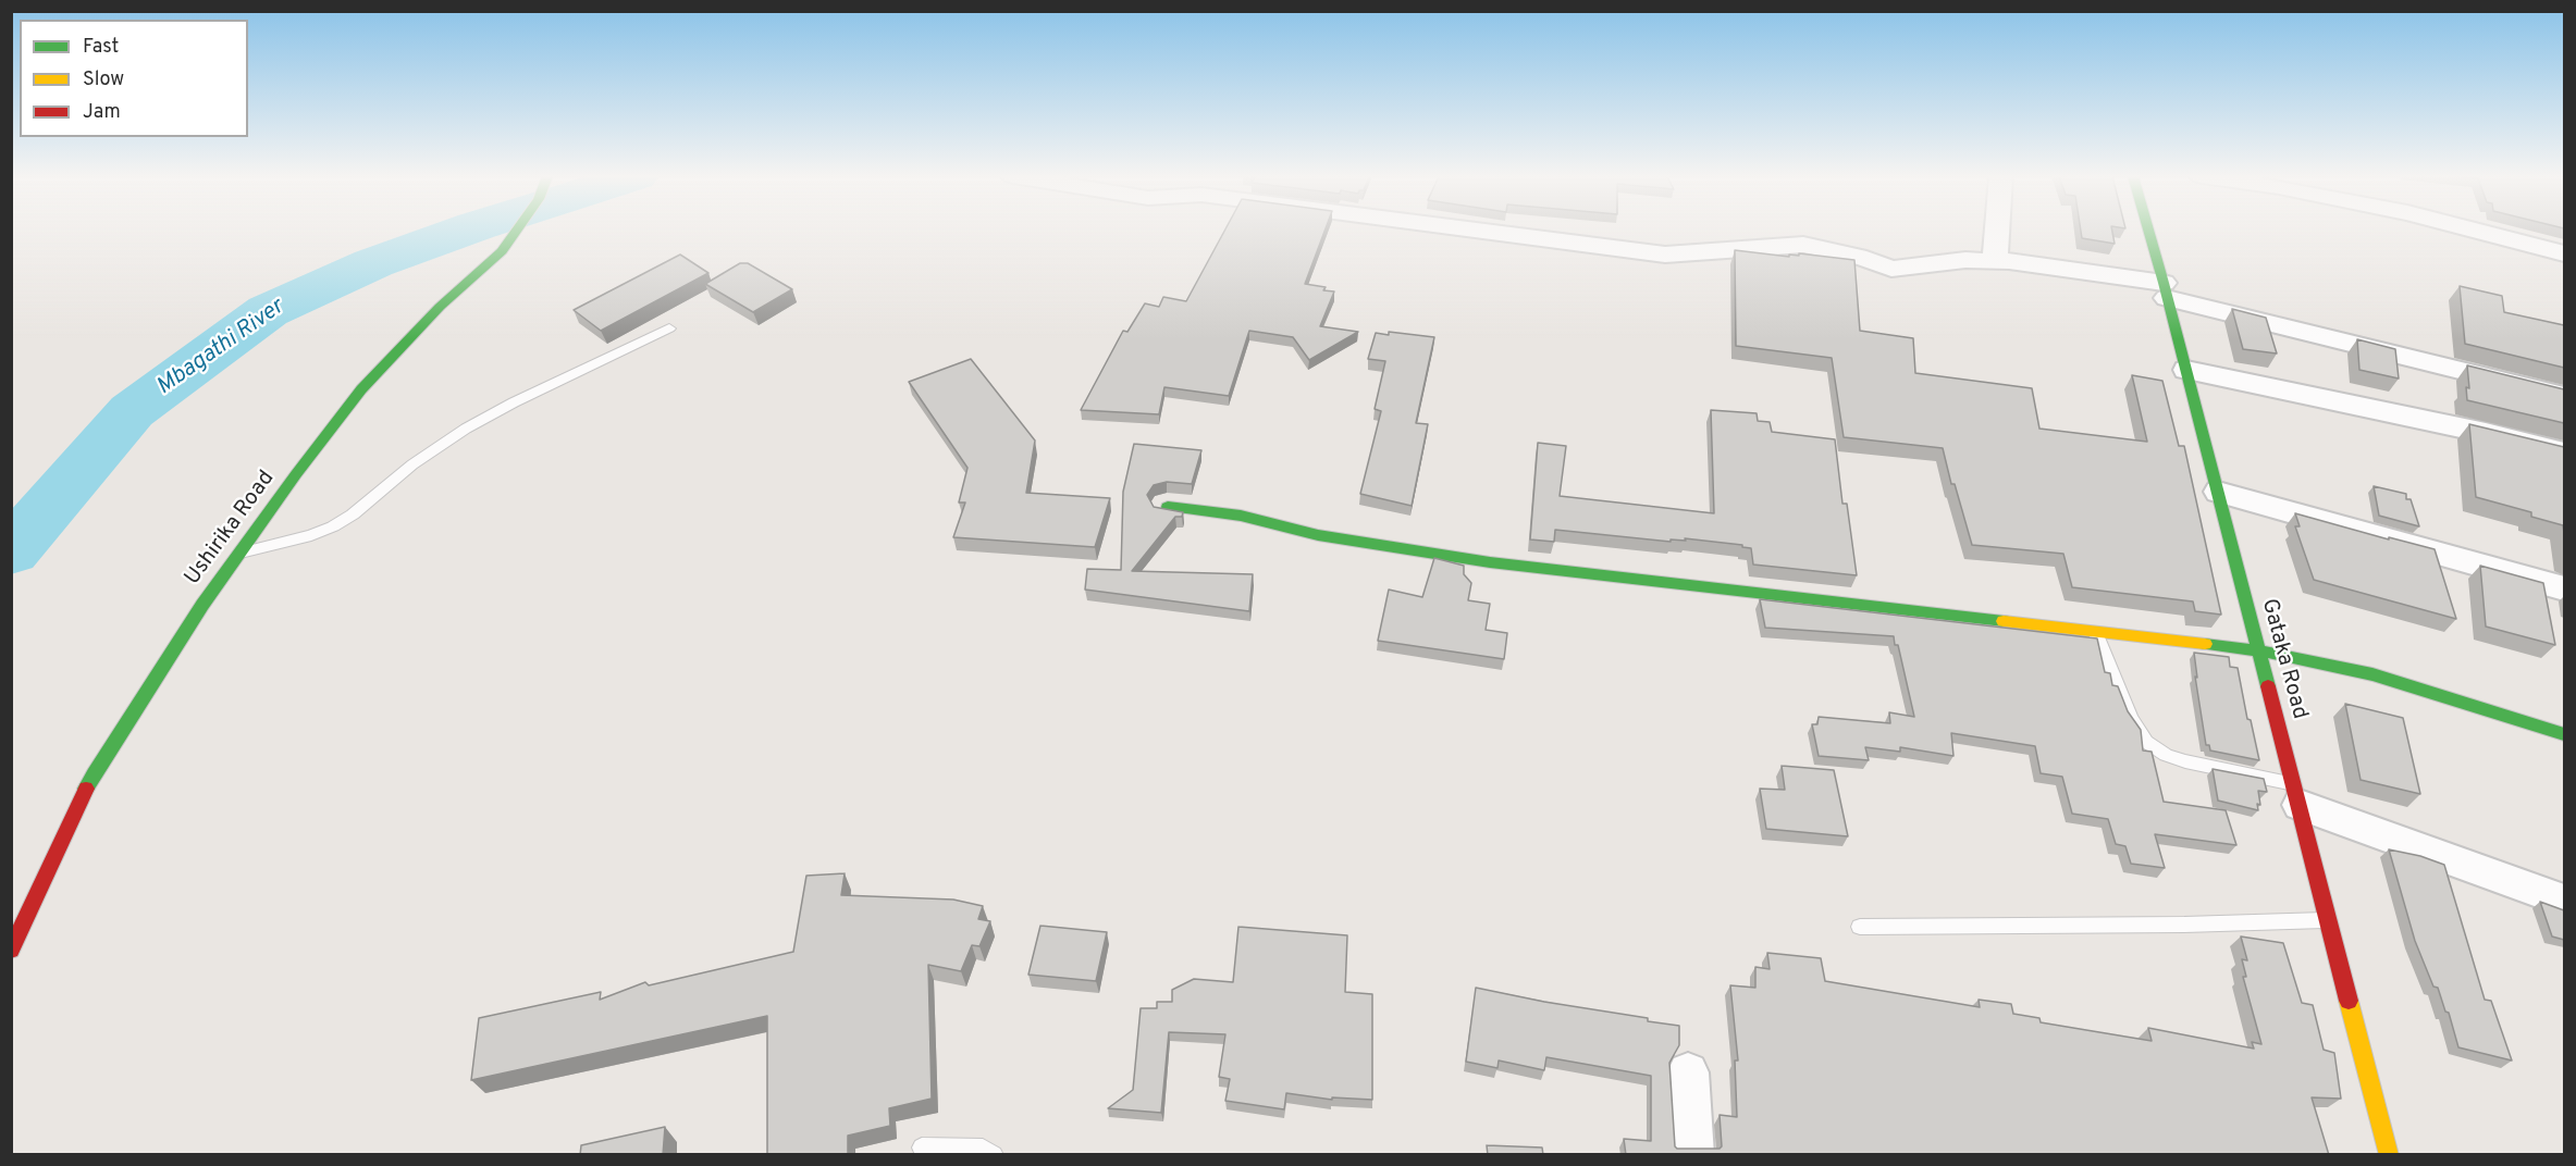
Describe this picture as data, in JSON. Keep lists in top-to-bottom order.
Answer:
{
  "streets": {
    "street": ["Ushirika Road", "Gataka Road"]
  },
  "water": ["Mbagathi River"],
  "legend": ["Fast", "Slow", "Jam"]
}
